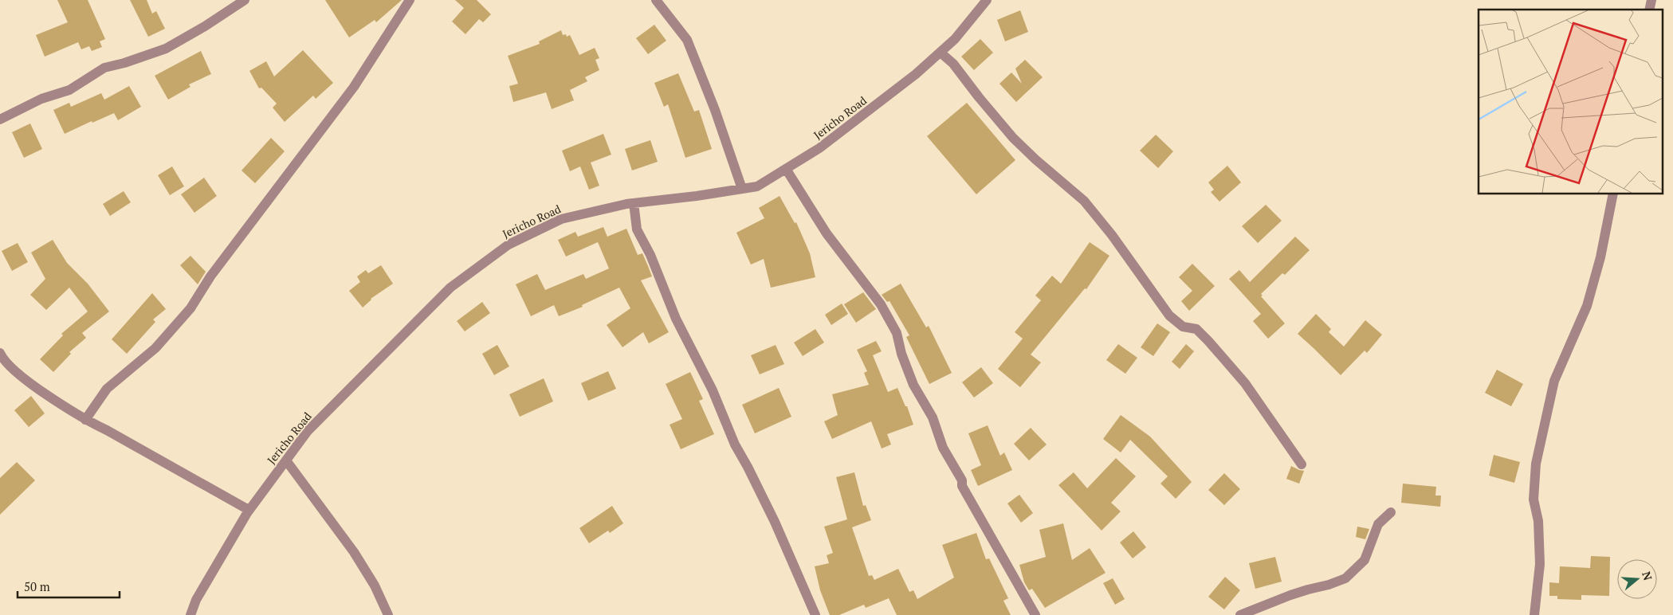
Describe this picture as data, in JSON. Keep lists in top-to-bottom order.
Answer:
{
  "streets": {
    "street": ["Jericho Road"]
  },
  "scale_bar": "50 m",
  "north": "right"
}
